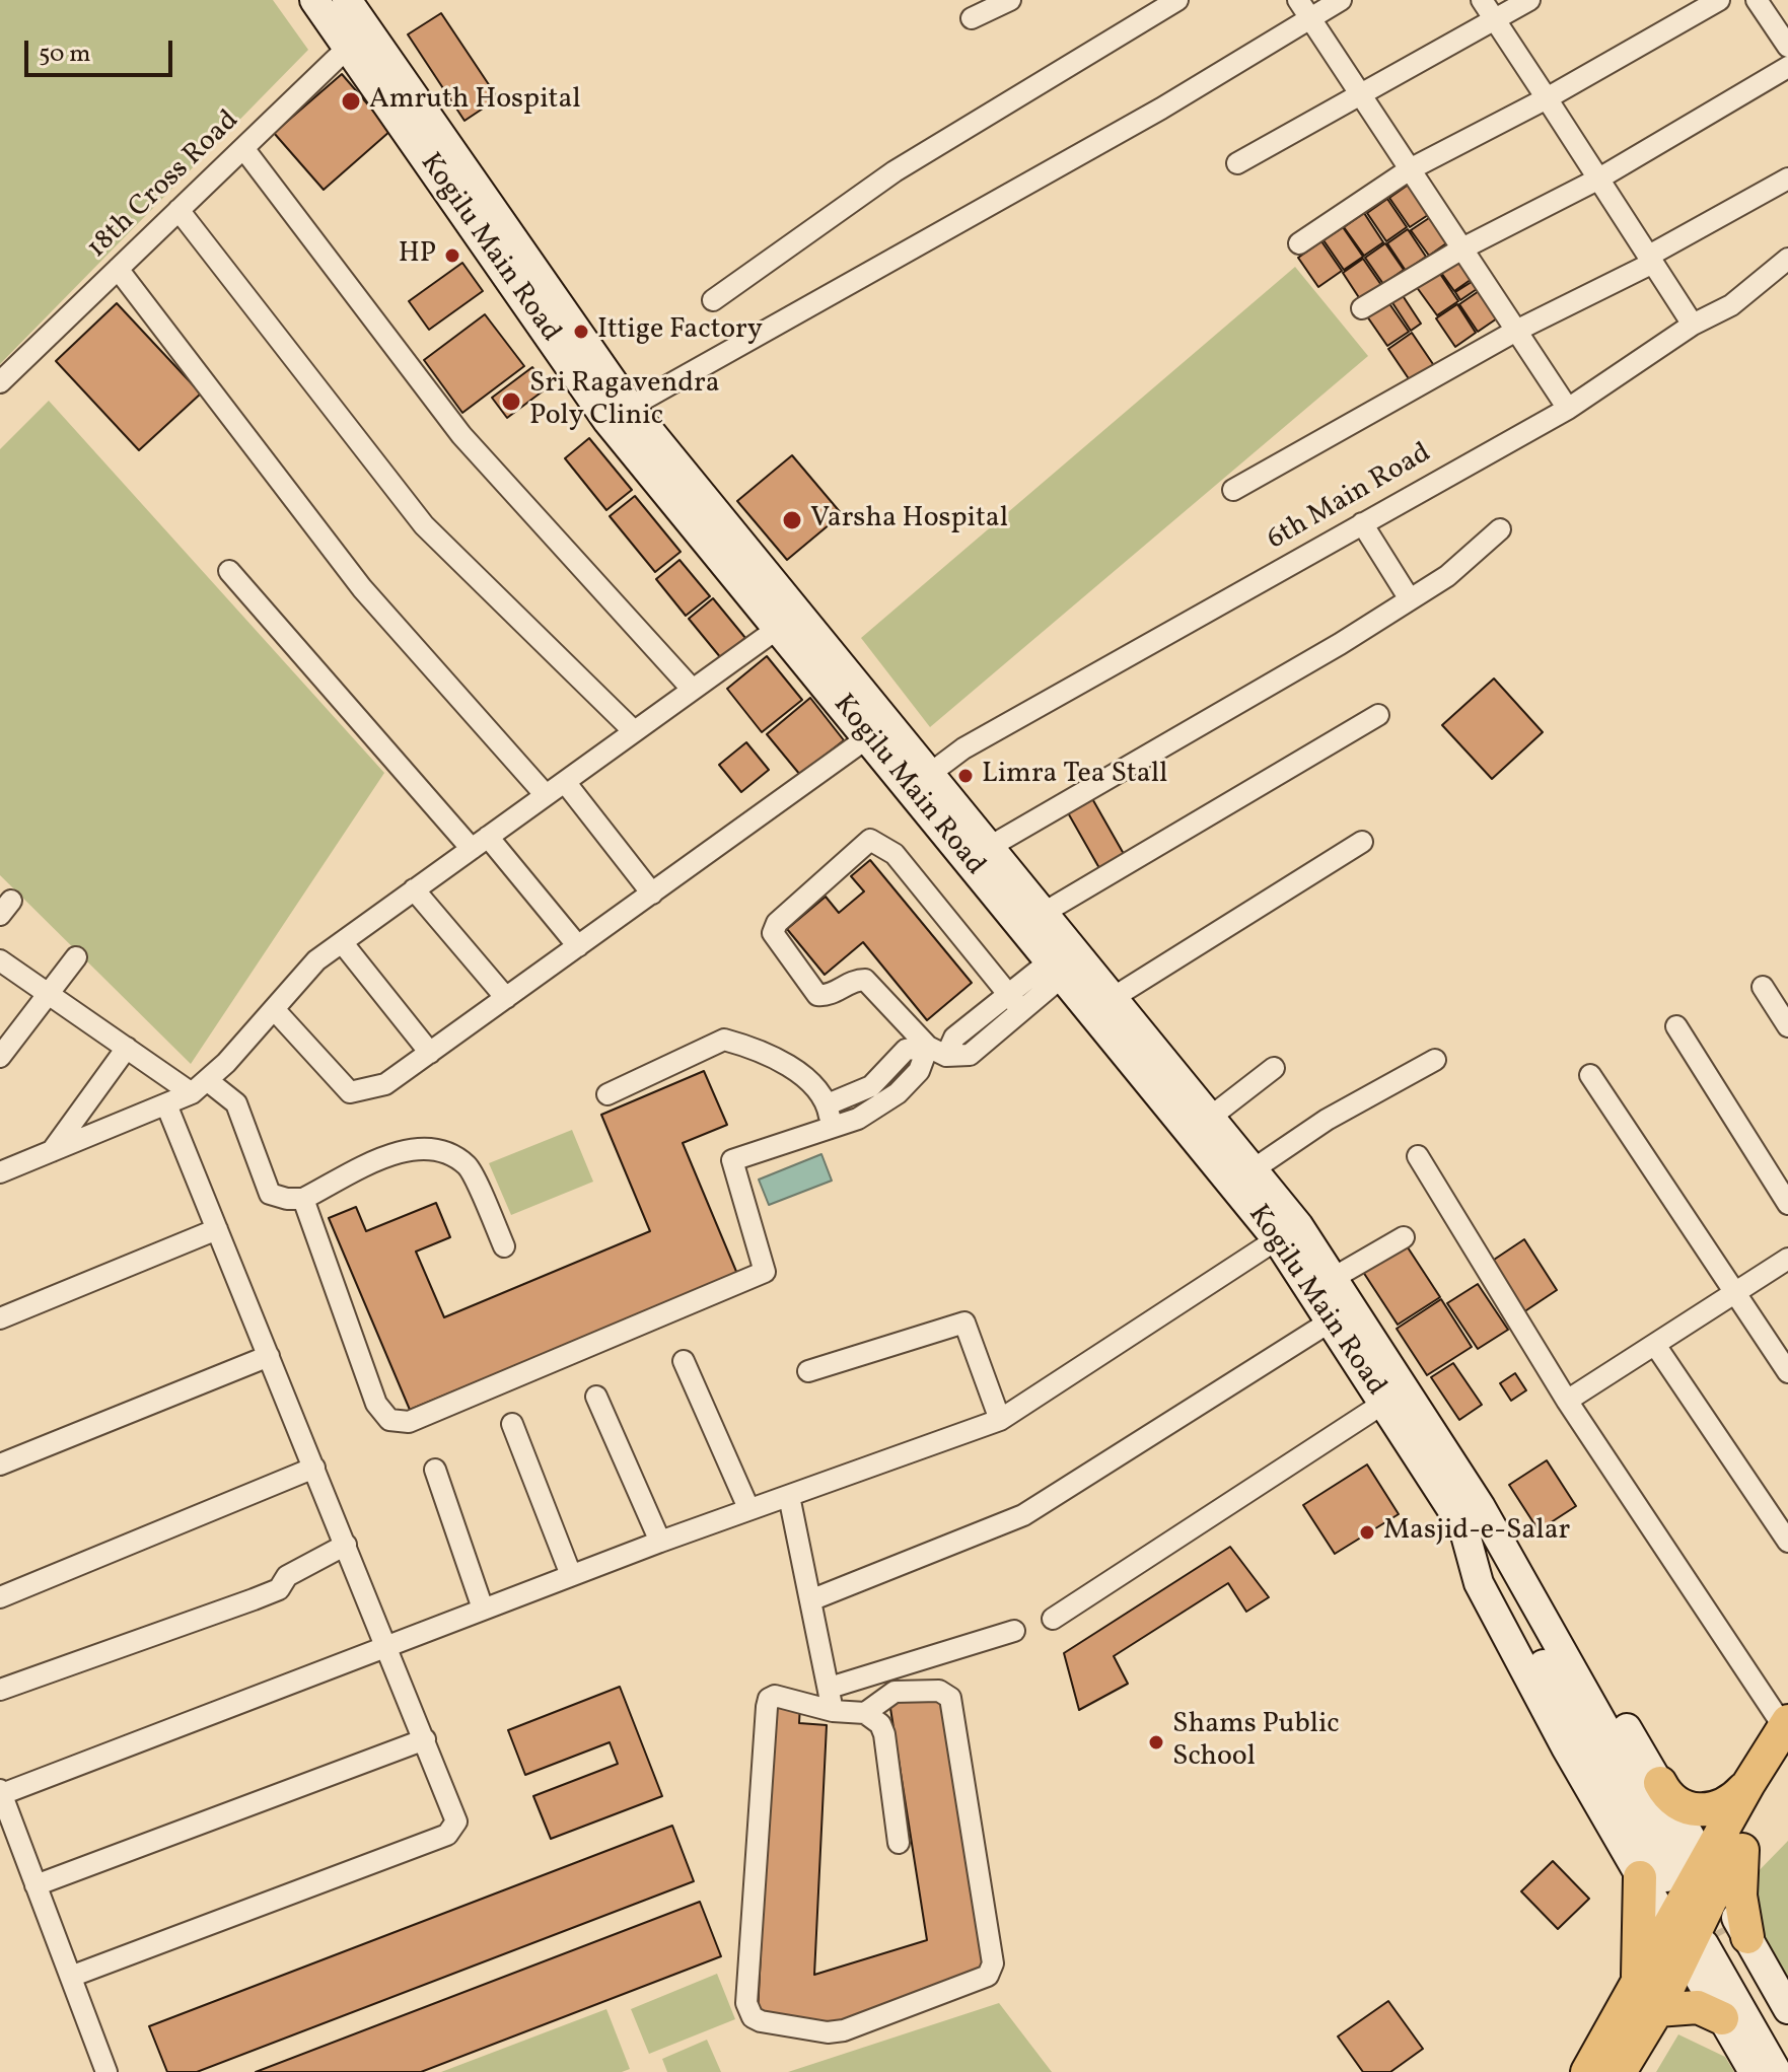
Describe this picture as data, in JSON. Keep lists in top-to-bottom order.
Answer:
{
  "streets": {
    "main road": ["Kogilu Main Road"],
    "street": ["18th Cross Road", "6th Main Road"]
  },
  "crossings": [
    ["18th Cross Road", "Kogilu Main Road"],
    ["Kogilu Main Road", "6th Main Road"]
  ],
  "places": [
    "Amruth Hospital",
    "HP",
    "Ittige Factory",
    "Sri Ragavendra Poly Clinic",
    "Varsha Hospital",
    "Limra Tea Stall",
    "Masjid-e-Salar",
    "Shams Public School"
  ],
  "scale_bar": "50 m"
}
